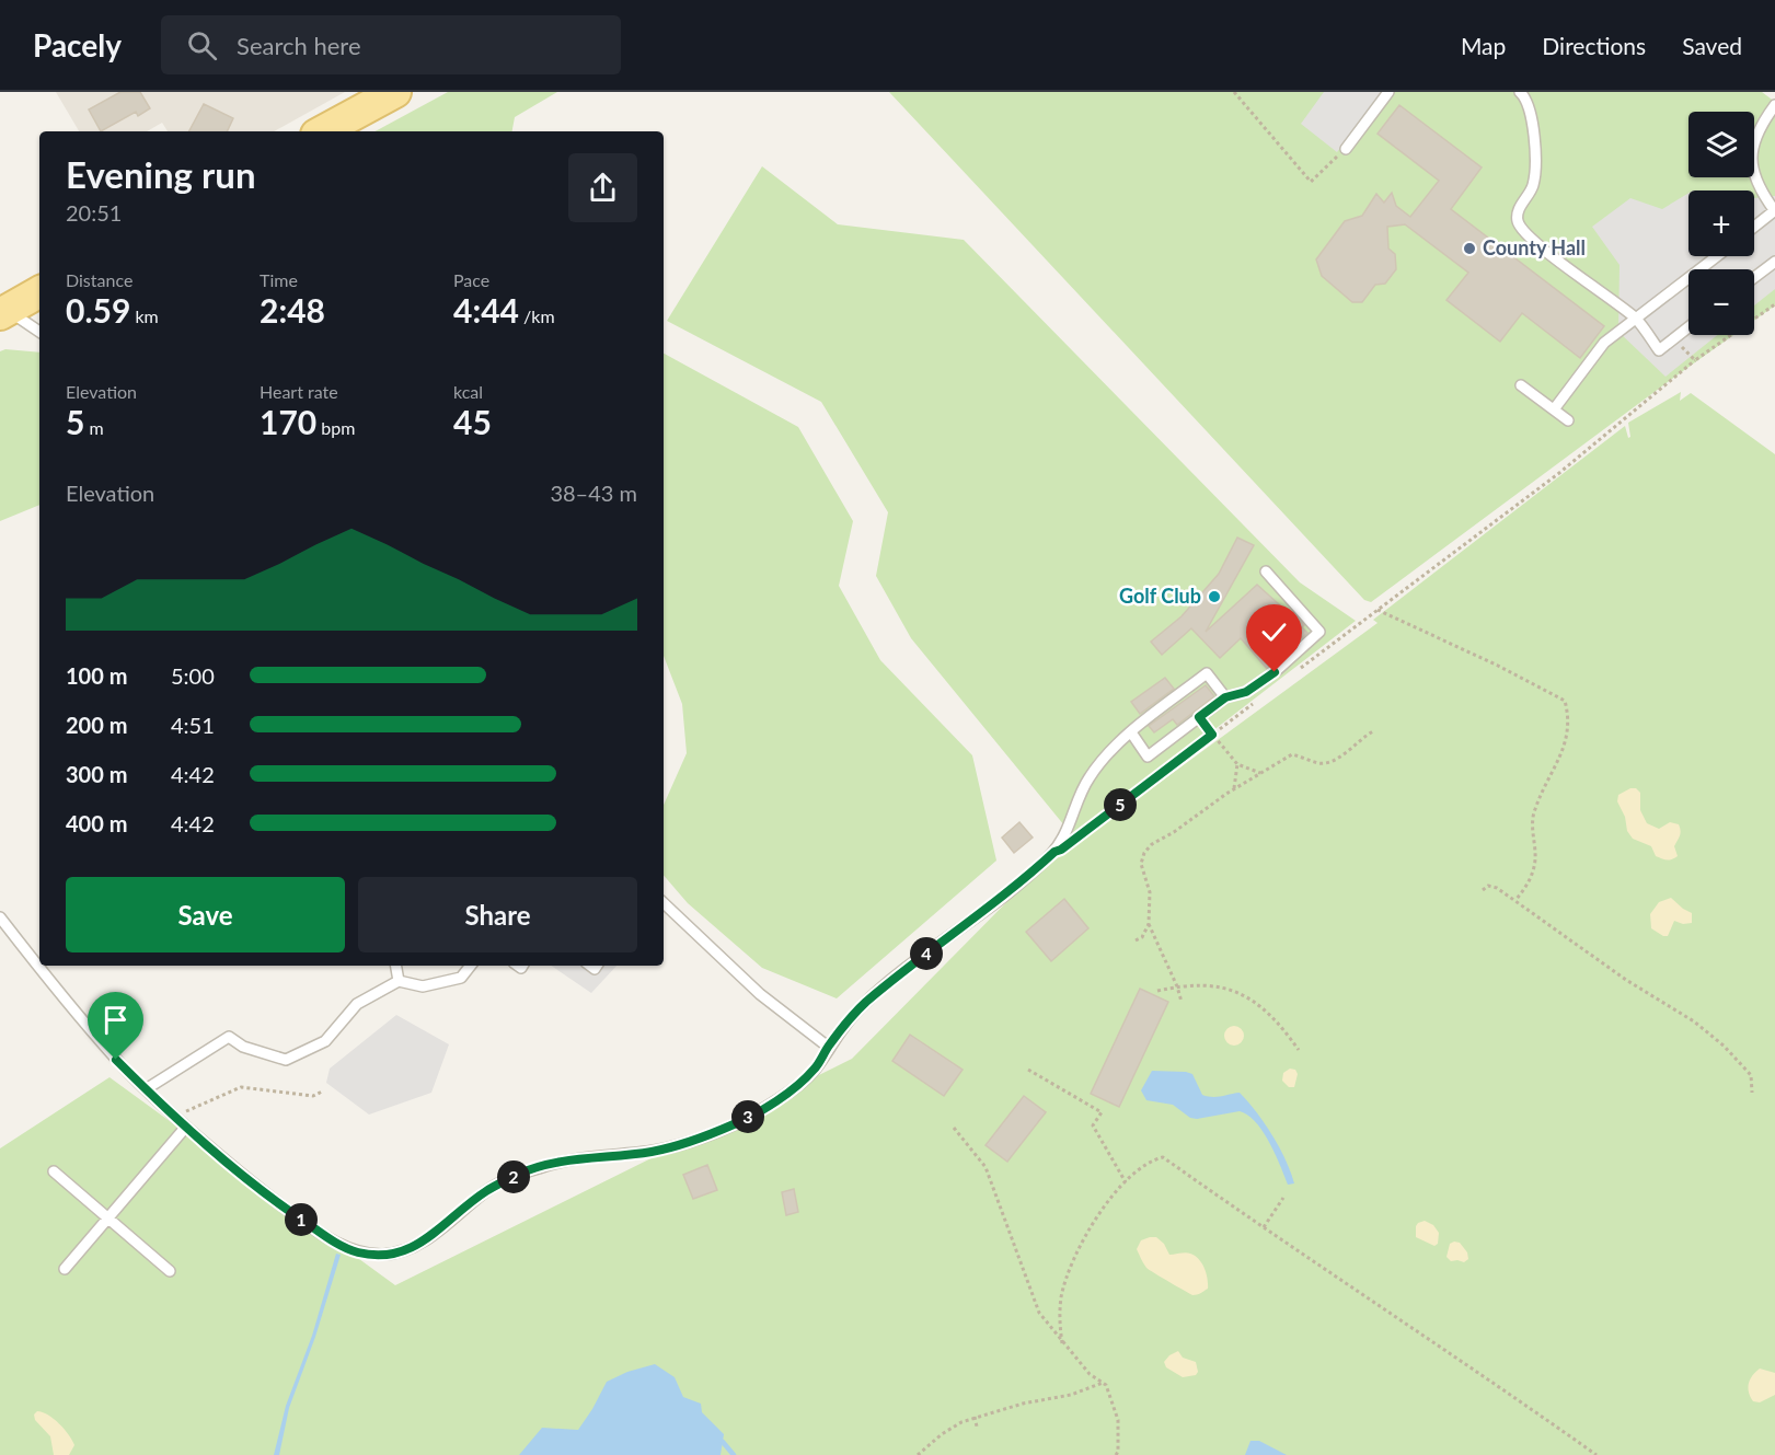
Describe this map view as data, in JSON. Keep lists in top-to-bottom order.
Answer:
{
  "places": ["County Hall", "Golf Club"],
  "page": {
    "header": "Pacely",
    "search": "Search here",
    "nav": ["Map", "Directions", "Saved"],
    "map_buttons": ["+", "−"],
    "heading": ["Evening run", "20:51"],
    "stats": [
      ["Distance", "0.59 km"],
      ["Time", "2:48"],
      ["Pace", "4:44 /km"],
      ["Elevation", "5 m"],
      ["Heart rate", "170 bpm"],
      ["kcal", "45"]
    ],
    "chart": ["Elevation", "38–43 m"],
    "list": [
      {
        "name": "100 m",
        "note": "5:00"
      },
      {
        "name": "200 m",
        "note": "4:51"
      },
      {
        "name": "300 m",
        "note": "4:42"
      },
      {
        "name": "400 m",
        "note": "4:42"
      }
    ],
    "pins": [
      "5",
      "4",
      "3",
      "2",
      "1"
    ],
    "buttons": ["Save", "Share"]
  }
}
